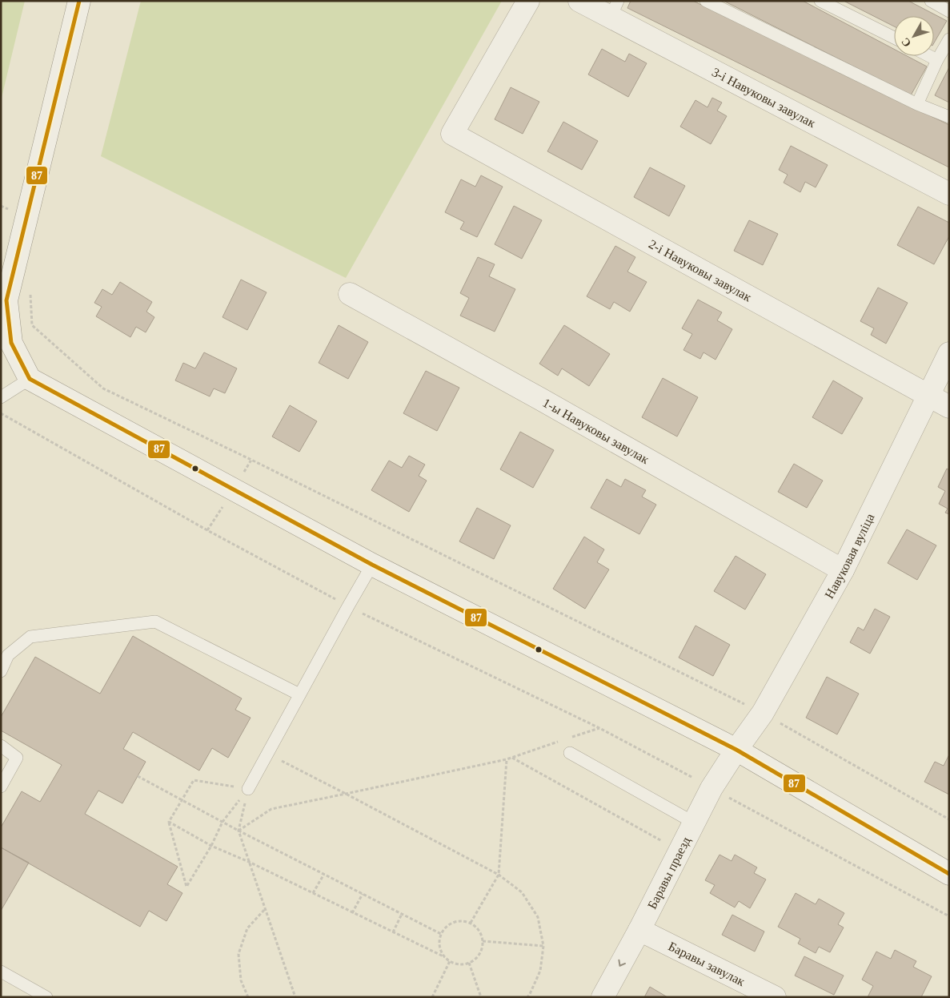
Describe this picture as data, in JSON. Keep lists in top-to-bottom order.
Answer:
{
  "streets": {
    "street": [
      "3-і Навуковы завулак",
      "2-і Навуковы завулак",
      "1-ы Навуковы завулак",
      "Навуковая вуліца",
      "Баравы праезд",
      "Баравы завулак"
    ]
  },
  "crossings": [
    ["2-і Навуковы завулак", "Навуковая вуліца"],
    ["1-ы Навуковы завулак", "Навуковая вуліца"],
    ["Навуковая вуліца", "Баравы праезд"],
    ["Баравы праезд", "Баравы завулак"]
  ],
  "lines": ["transit line 87"],
  "north": "bottom left"
}
